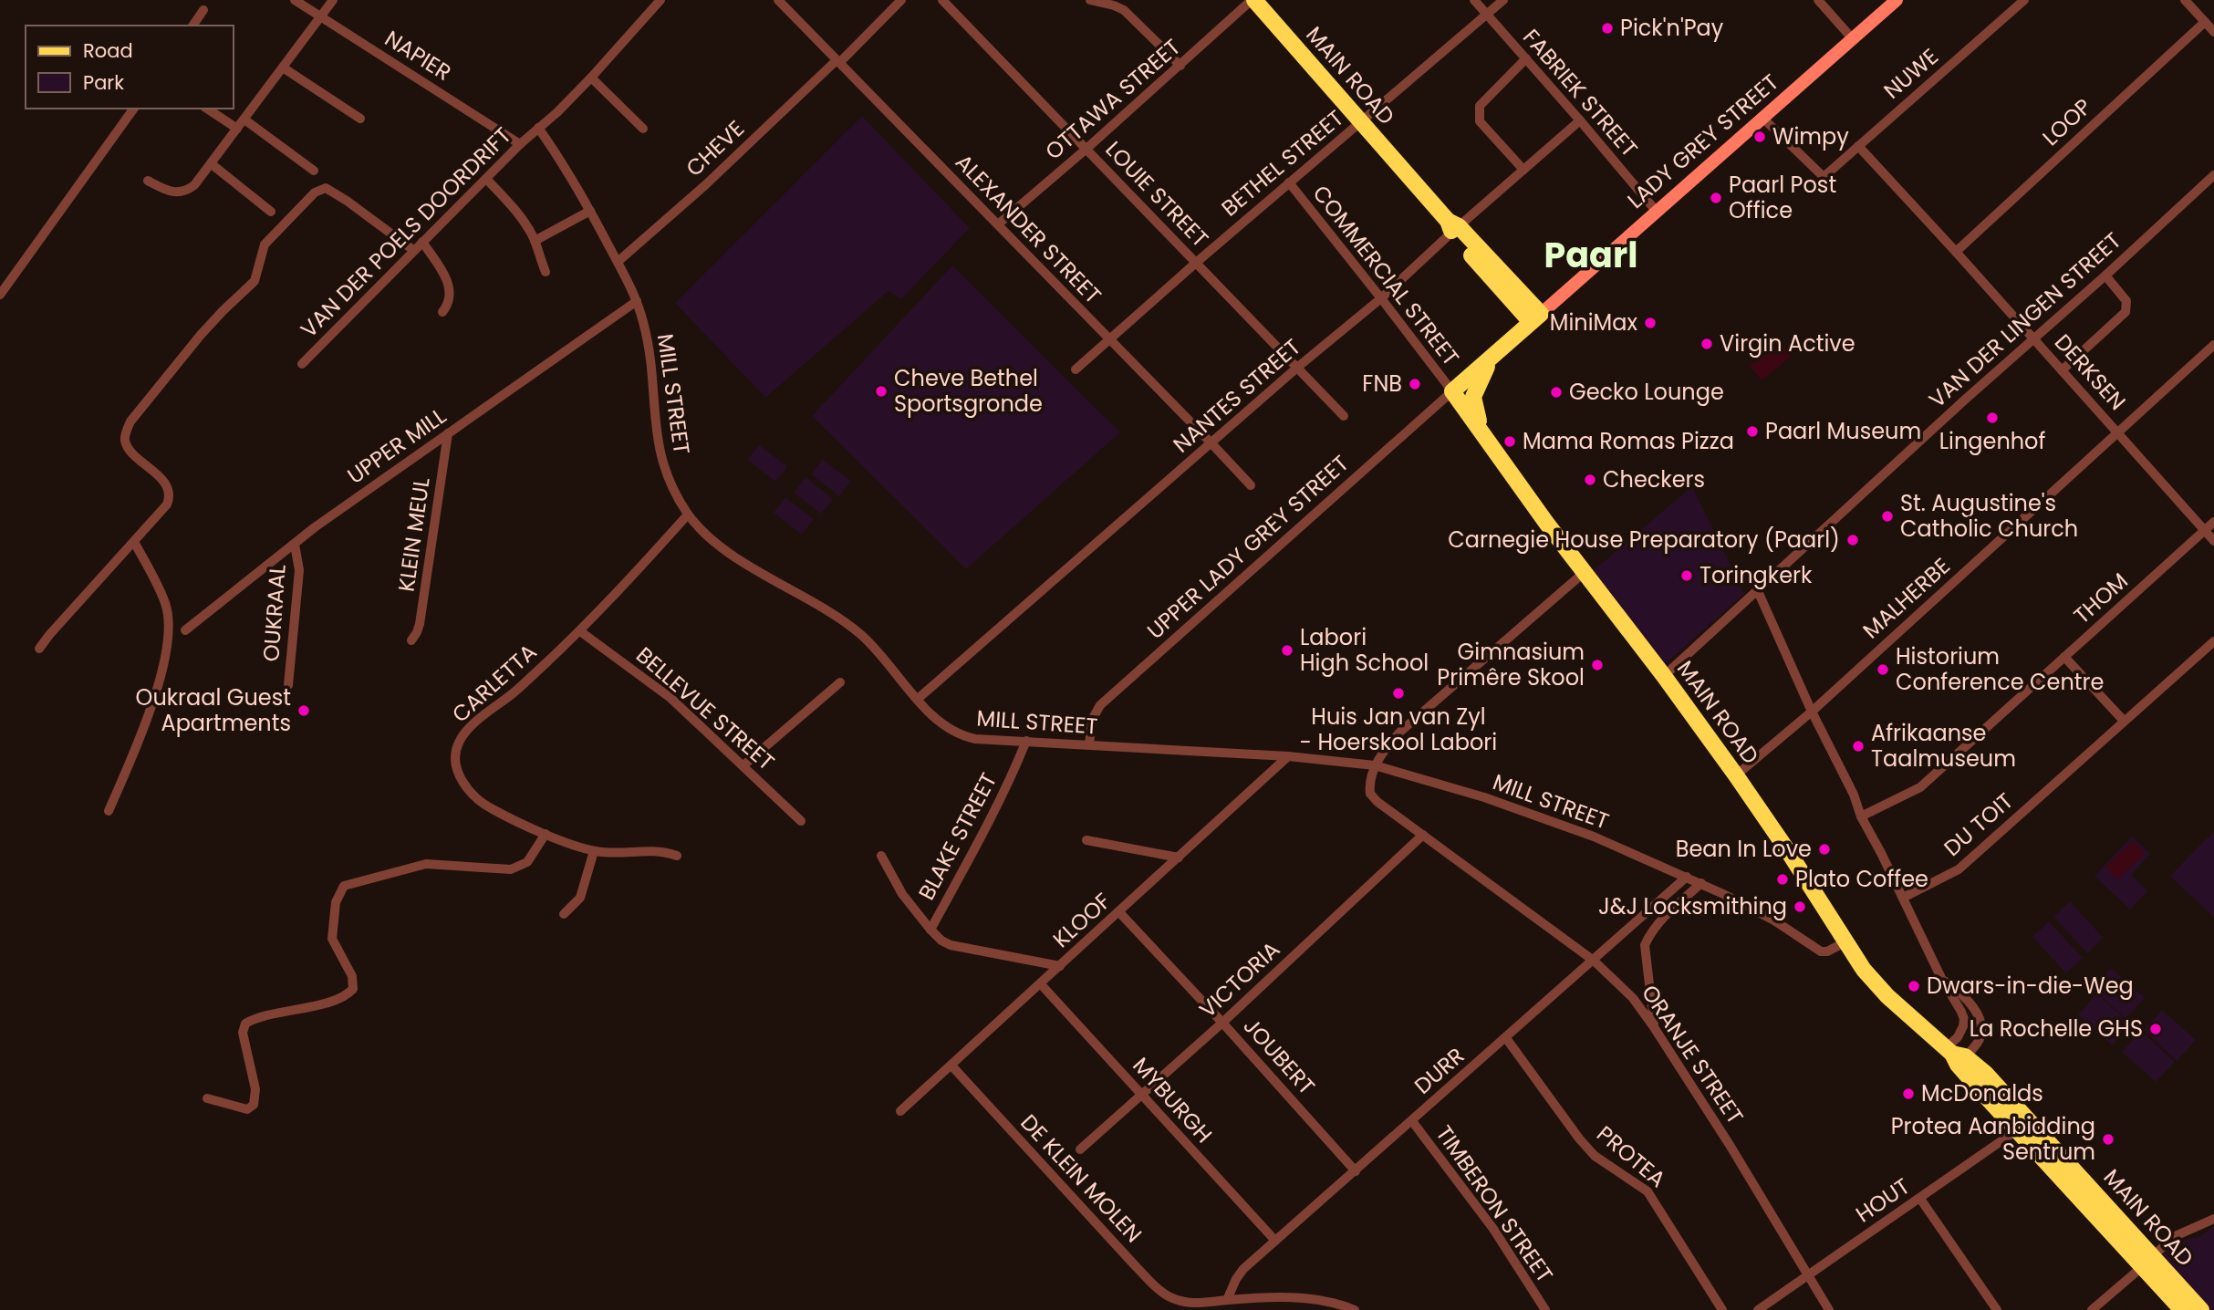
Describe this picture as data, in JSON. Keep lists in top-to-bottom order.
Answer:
{
  "streets": {
    "main road": ["MAIN ROAD", "LADY GREY STREET"],
    "street": [
      "NAPIER",
      "NUWE",
      "FABRIEK STREET",
      "OTTAWA STREET",
      "LOOP",
      "CHEVE",
      "BETHEL STREET",
      "LOUIE STREET",
      "ALEXANDER STREET",
      "VAN DER POELS DOORDRIFT",
      "COMMERCIAL STREET",
      "VAN DER LINGEN STREET",
      "DERKSEN",
      "MILL STREET",
      "NANTES STREET",
      "UPPER MILL",
      "KLEIN MEUL",
      "UPPER LADY GREY STREET",
      "MALHERBE",
      "THOM",
      "OUKRAAL",
      "CARLETTA",
      "BELLEVUE STREET",
      "DU TOIT",
      "BLAKE STREET",
      "KLOOF",
      "VICTORIA",
      "ORANJE STREET",
      "JOUBERT",
      "DURR",
      "MYBURGH",
      "PROTEA",
      "DE KLEIN MOLEN",
      "HOUT",
      "TIMBERON STREET"
    ]
  },
  "crossings": [
    ["NAPIER", "VAN DER POELS DOORDRIFT"],
    ["NUWE", "LADY GREY STREET"],
    ["NUWE", "DERKSEN"],
    ["MAIN ROAD", "OTTAWA STREET"],
    ["MAIN ROAD", "LADY GREY STREET"],
    ["MAIN ROAD", "BETHEL STREET"],
    ["MAIN ROAD", "COMMERCIAL STREET"],
    ["MAIN ROAD", "VAN DER LINGEN STREET"],
    ["MAIN ROAD", "MILL STREET"],
    ["MAIN ROAD", "NANTES STREET"],
    ["MAIN ROAD", "UPPER LADY GREY STREET"],
    ["MAIN ROAD", "MALHERBE"],
    ["MAIN ROAD", "HOUT"],
    ["FABRIEK STREET", "LADY GREY STREET"],
    ["FABRIEK STREET", "BETHEL STREET"],
    ["FABRIEK STREET", "NANTES STREET"],
    ["OTTAWA STREET", "LOUIE STREET"],
    ["OTTAWA STREET", "ALEXANDER STREET"],
    ["LOOP", "DERKSEN"],
    ["LADY GREY STREET", "COMMERCIAL STREET"],
    ["LADY GREY STREET", "UPPER LADY GREY STREET"],
    ["CHEVE", "ALEXANDER STREET"],
    ["CHEVE", "MILL STREET"],
    ["BETHEL STREET", "LOUIE STREET"],
    ["BETHEL STREET", "ALEXANDER STREET"],
    ["BETHEL STREET", "COMMERCIAL STREET"],
    ["LOUIE STREET", "NANTES STREET"],
    ["ALEXANDER STREET", "NANTES STREET"],
    ["VAN DER POELS DOORDRIFT", "MILL STREET"],
    ["COMMERCIAL STREET", "NANTES STREET"],
    ["COMMERCIAL STREET", "UPPER LADY GREY STREET"],
    ["VAN DER LINGEN STREET", "DERKSEN"],
    ["DERKSEN", "MALHERBE"],
    ["DERKSEN", "THOM"],
    ["MILL STREET", "NANTES STREET"],
    ["MILL STREET", "UPPER MILL"],
    ["MILL STREET", "UPPER LADY GREY STREET"],
    ["MILL STREET", "CARLETTA"],
    ["MILL STREET", "BLAKE STREET"],
    ["MILL STREET", "KLOOF"],
    ["MILL STREET", "ORANJE STREET"],
    ["MILL STREET", "DURR"],
    ["UPPER MILL", "KLEIN MEUL"],
    ["UPPER MILL", "OUKRAAL"],
    ["CARLETTA", "BELLEVUE STREET"],
    ["BLAKE STREET", "KLOOF"],
    ["KLOOF", "JOUBERT"],
    ["KLOOF", "MYBURGH"],
    ["KLOOF", "DE KLEIN MOLEN"],
    ["VICTORIA", "ORANJE STREET"],
    ["VICTORIA", "JOUBERT"],
    ["VICTORIA", "MYBURGH"],
    ["ORANJE STREET", "DURR"],
    ["ORANJE STREET", "HOUT"],
    ["JOUBERT", "DURR"],
    ["DURR", "MYBURGH"],
    ["DURR", "PROTEA"],
    ["DURR", "DE KLEIN MOLEN"],
    ["DURR", "TIMBERON STREET"]
  ],
  "districts": ["Paarl"],
  "places": [
    "Pick'n'Pay",
    "Wimpy",
    "Paarl Post Office",
    "MiniMax",
    "Virgin Active",
    "FNB",
    "Cheve Bethel Sportsgronde",
    "Gecko Lounge",
    "Lingenhof",
    "Paarl Museum",
    "Mama Romas Pizza",
    "Checkers",
    "St. Augustine's Catholic Church",
    "Carnegie House Preparatory (Paarl)",
    "Toringkerk",
    "Labori High School",
    "Gimnasium Primêre Skool",
    "Historium Conference Centre",
    "Huis Jan van Zyl - Hoerskool Labori",
    "Oukraal Guest Apartments",
    "Afrikaanse Taalmuseum",
    "Bean In Love",
    "Plato Coffee",
    "J&J Locksmithing",
    "Dwars-in-die-Weg",
    "La Rochelle GHS",
    "McDonalds",
    "Protea Aanbidding Sentrum"
  ],
  "legend": ["Road", "Park"]
}
